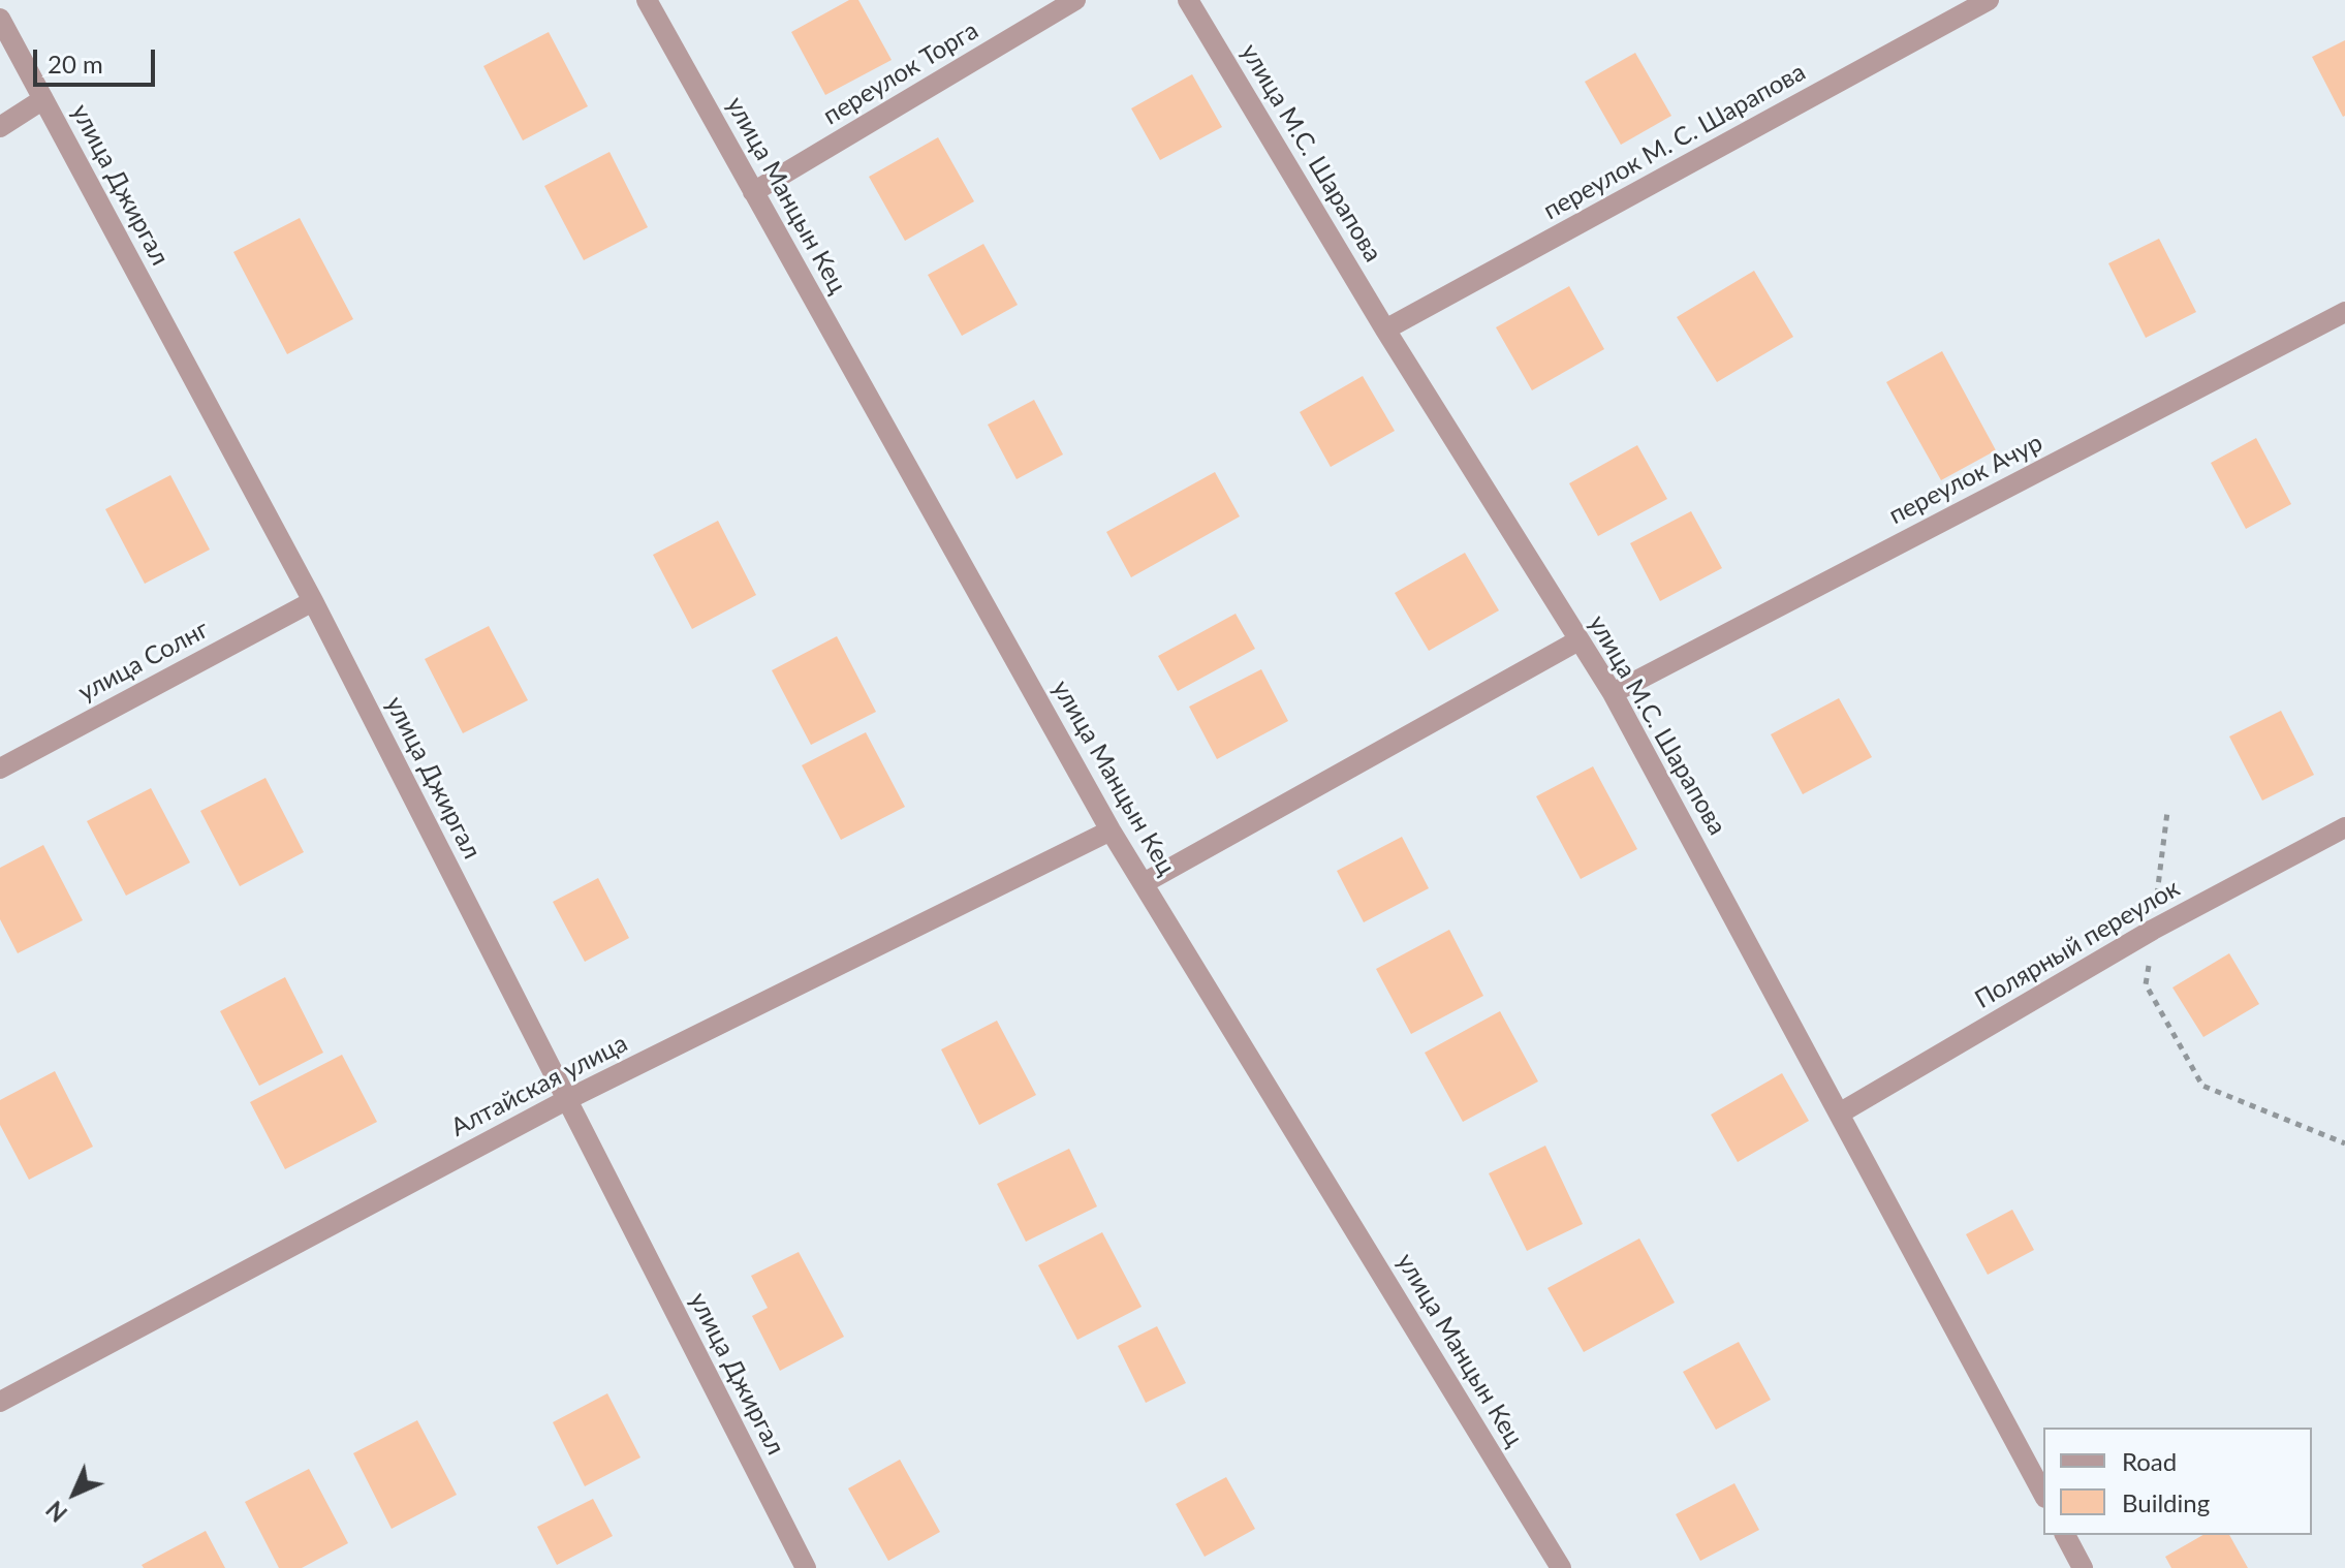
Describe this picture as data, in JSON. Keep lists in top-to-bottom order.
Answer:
{
  "streets": {
    "street": [
      "переулок Торга",
      "переулок М. С. Шарапова",
      "улица М.С. Шарапова",
      "улица Джиргал",
      "улица Манцын Кец",
      "переулок Ачур",
      "улица Солнг",
      "Полярный переулок",
      "Алтайская улица"
    ]
  },
  "crossings": [
    ["переулок Торга", "улица Манцын Кец"],
    ["переулок М. С. Шарапова", "улица М.С. Шарапова"],
    ["улица М.С. Шарапова", "переулок Ачур"],
    ["улица М.С. Шарапова", "Полярный переулок"],
    ["улица Джиргал", "улица Солнг"],
    ["улица Джиргал", "Алтайская улица"],
    ["улица Манцын Кец", "Алтайская улица"]
  ],
  "legend": ["Road", "Building"],
  "scale_bar": "20 m",
  "north": "bottom left"
}
